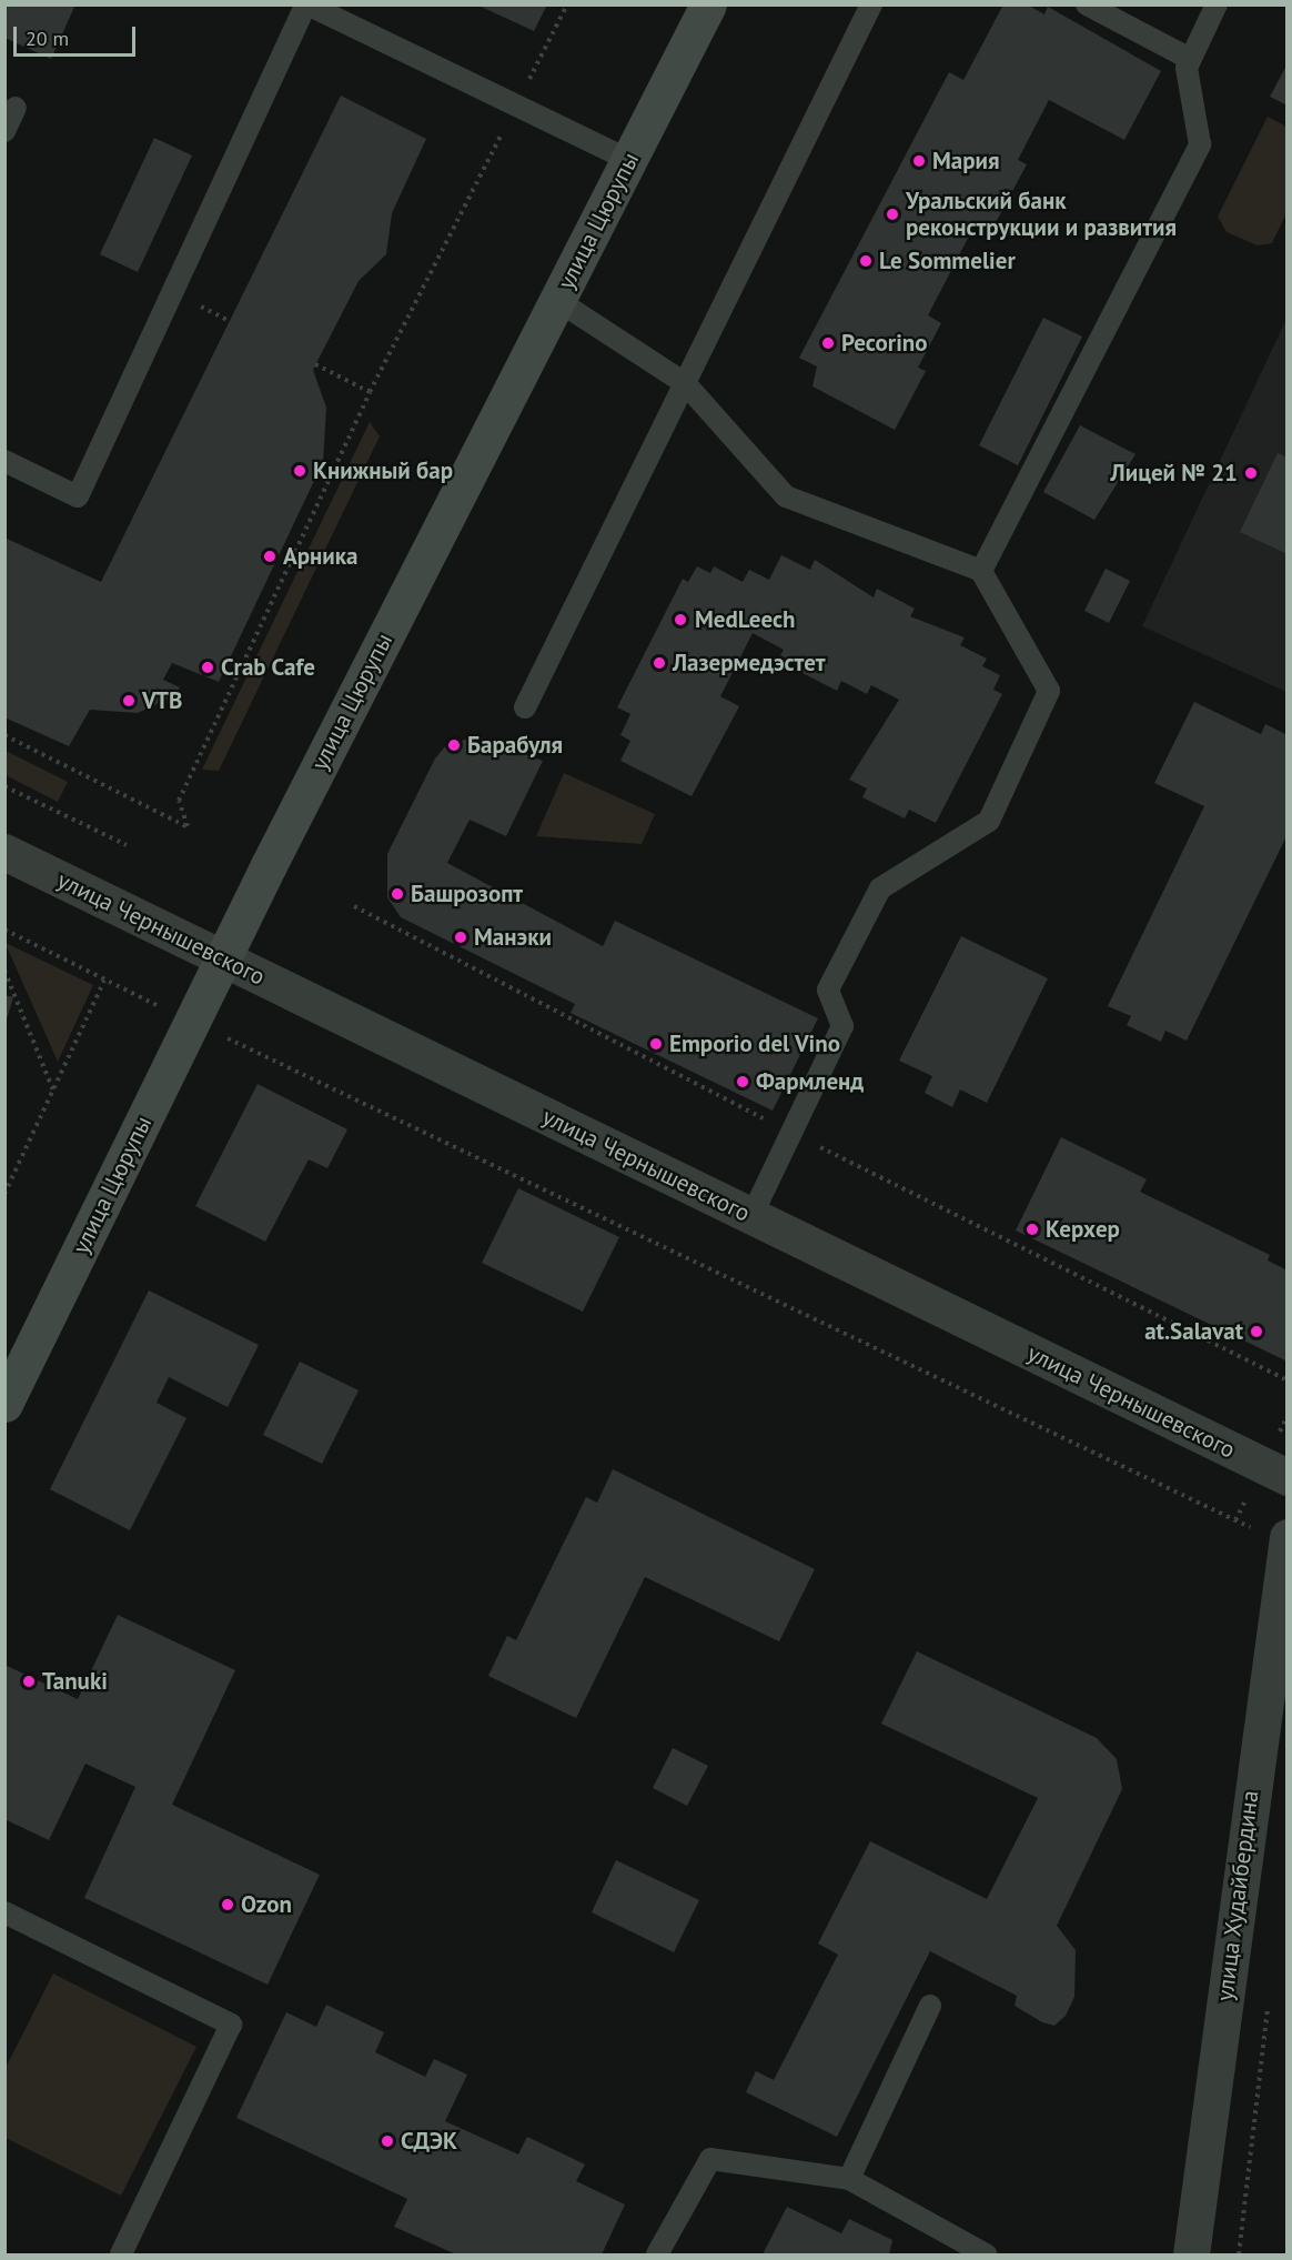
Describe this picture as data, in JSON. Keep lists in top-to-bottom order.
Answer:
{
  "streets": {
    "main road": ["улица Цюрупы"],
    "street": ["улица Чернышевского", "улица Худайбердина"]
  },
  "crossings": [
    ["улица Цюрупы", "улица Чернышевского"]
  ],
  "places": [
    "Мария",
    "Уральский банк реконструкции и развития",
    "Le Sommelier",
    "Pecorino",
    "Книжный бар",
    "Лицей № 21",
    "Арника",
    "MedLeech",
    "Лазермедэстет",
    "Crab Cafe",
    "VTB",
    "Барабуля",
    "Башрозопт",
    "Манэки",
    "Emporio del Vino",
    "Фармленд",
    "Керхер",
    "at.Salavat",
    "Tanuki",
    "Ozon",
    "СДЭК"
  ],
  "scale_bar": "20 m"
}
